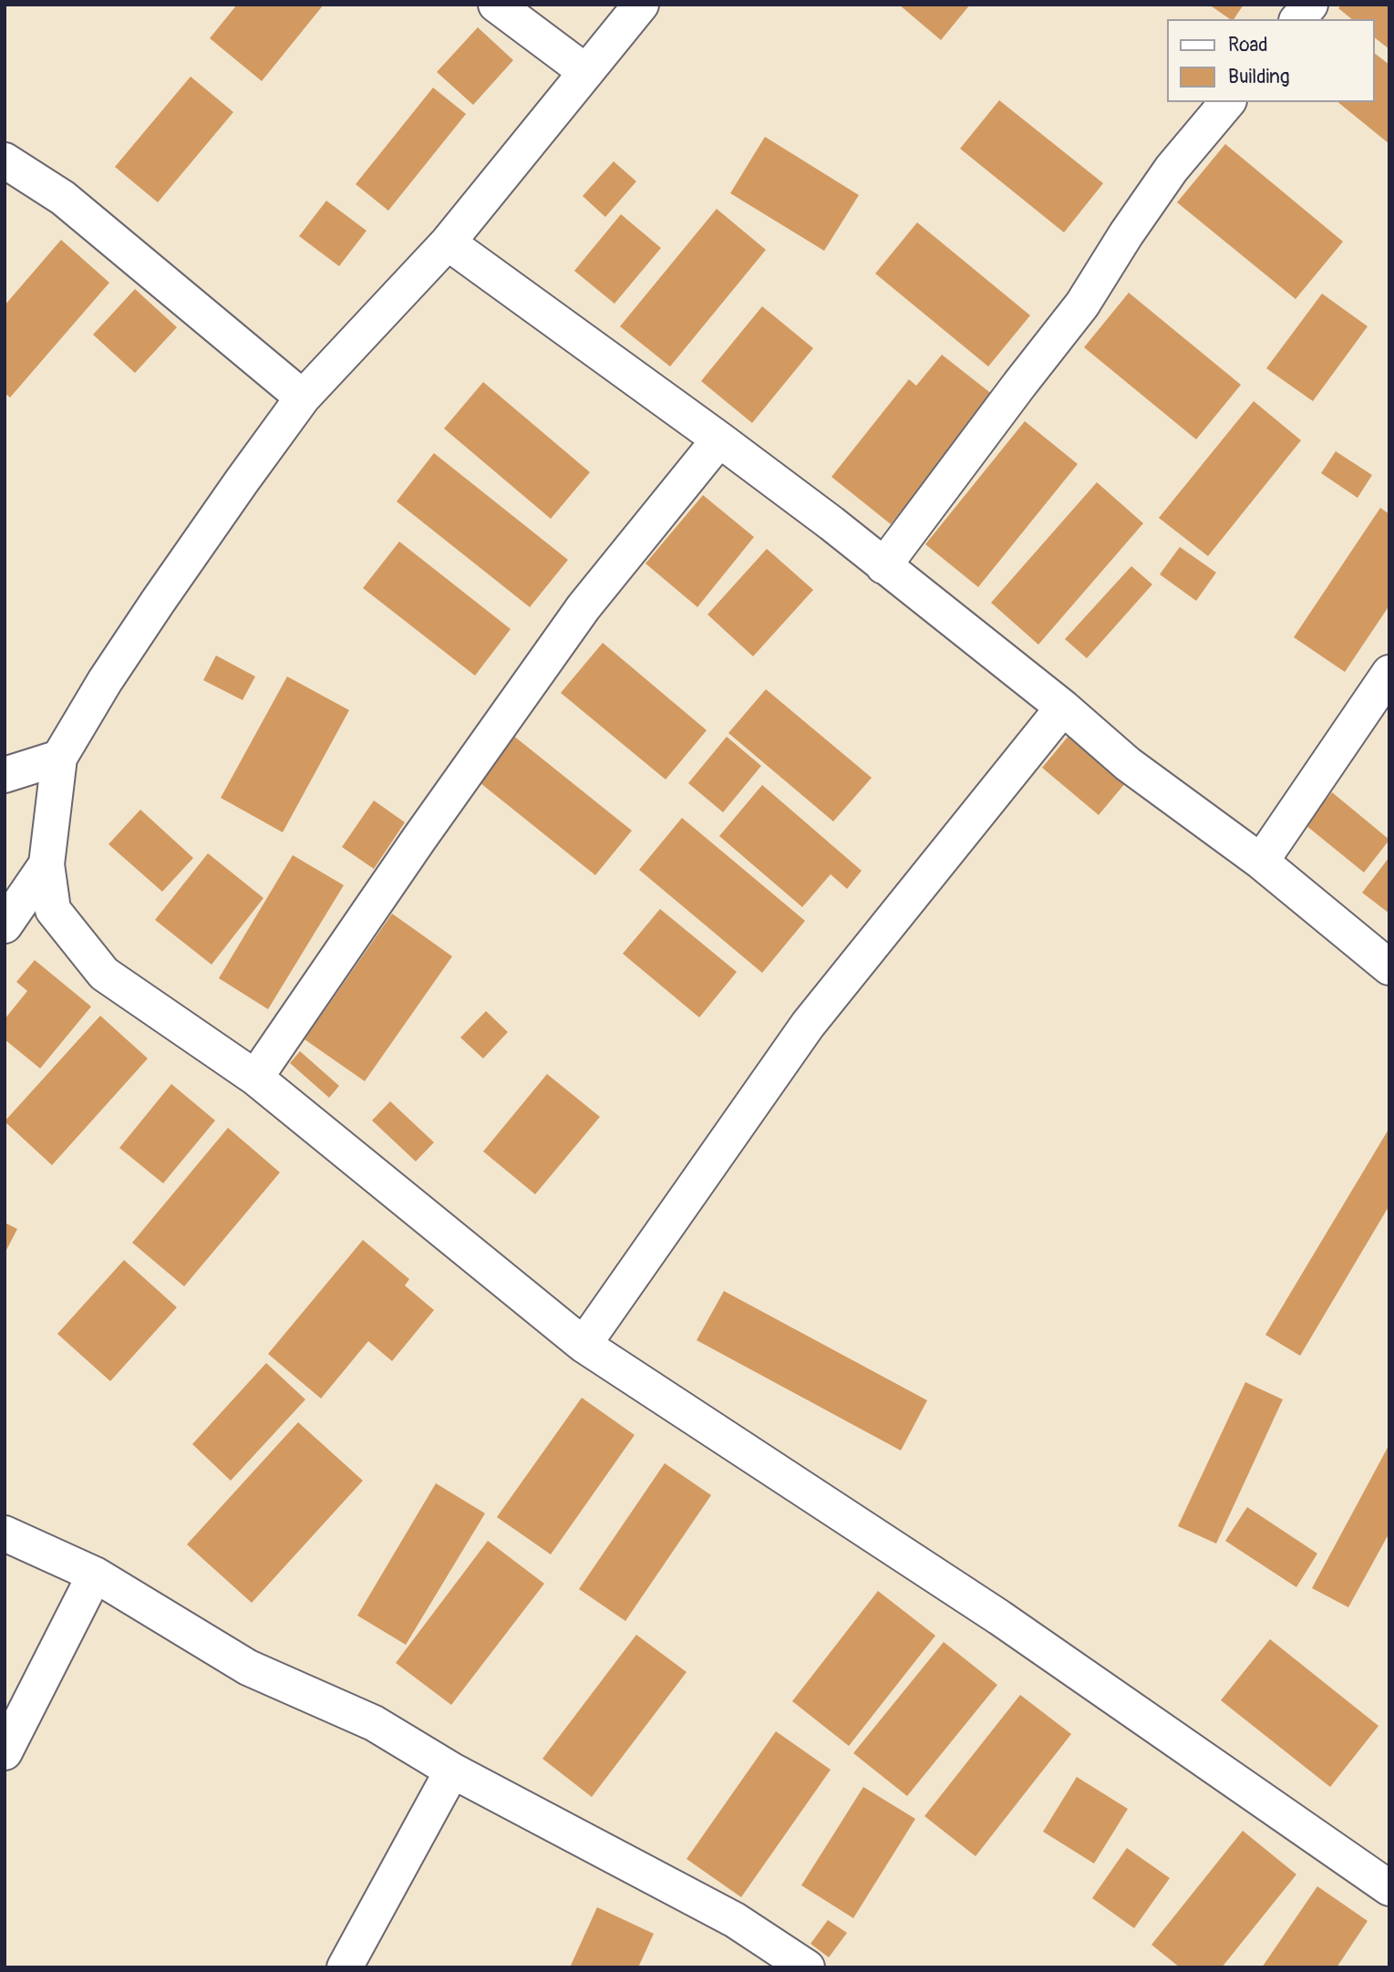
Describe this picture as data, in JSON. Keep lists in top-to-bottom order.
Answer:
{
  "legend": ["Road", "Building"]
}
